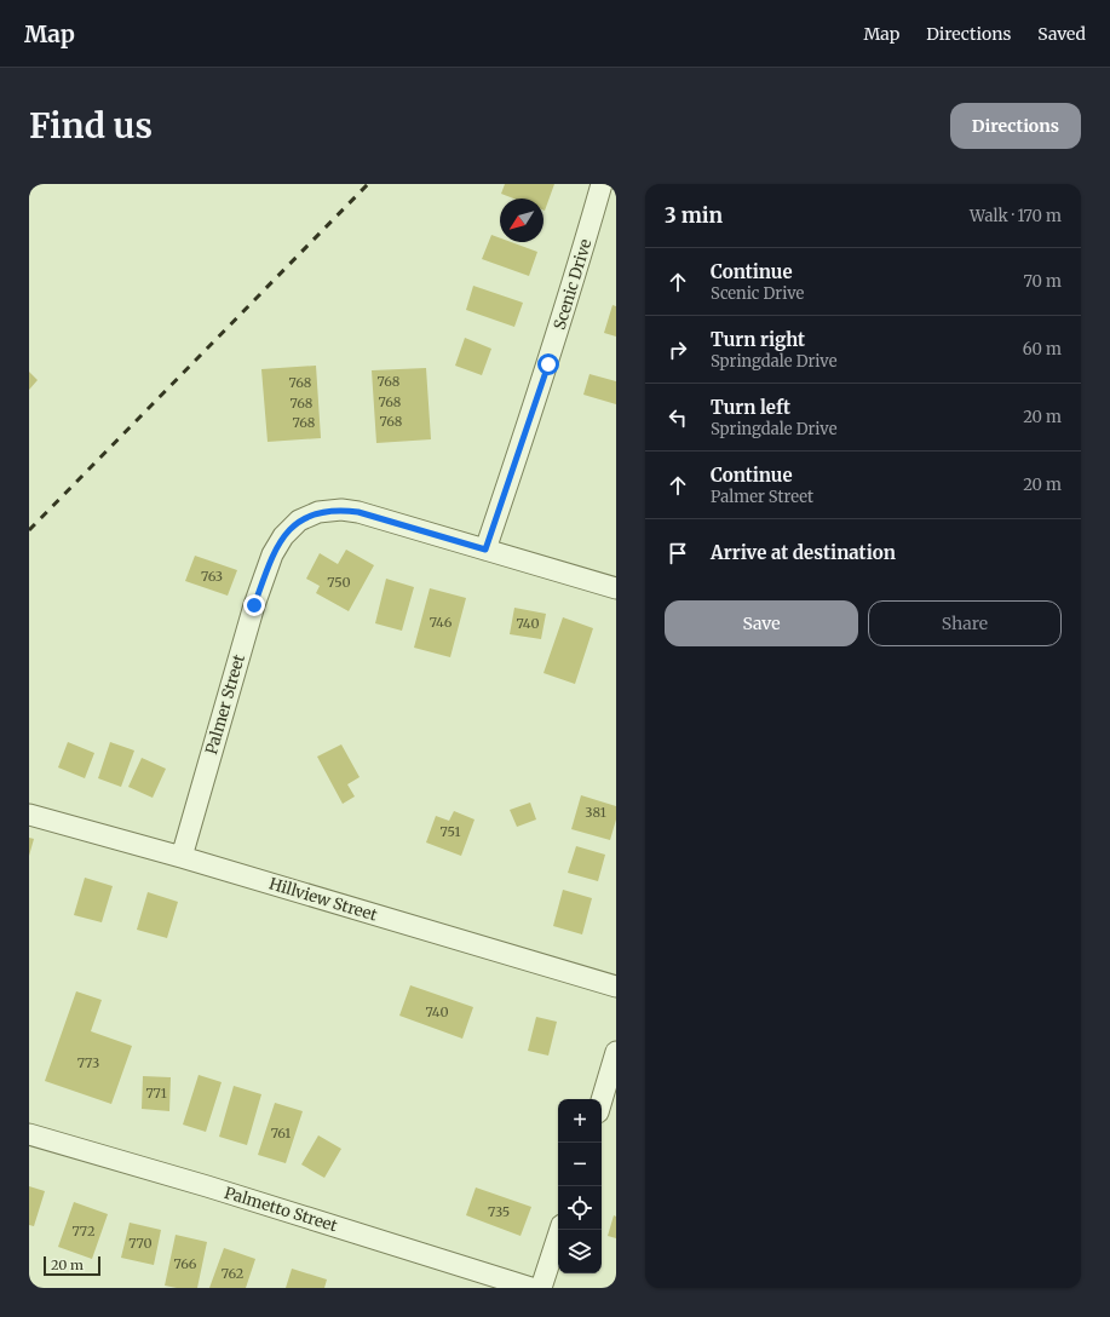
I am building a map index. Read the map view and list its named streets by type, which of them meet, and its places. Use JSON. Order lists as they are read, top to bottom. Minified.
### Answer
{"streets":{"street":["Scenic Drive","Palmer Street","Hillview Street","Palmetto Street"]},"crossings":[["Scenic Drive","Palmer Street"],["Palmer Street","Hillview Street"]],"house_numbers":["768","768","768","768","768","768","763","750","746","740","381","751","740","773","771","761","735","772","770","766","762"],"scale_bar":"20 m","north":"bottom left","page":{"header":"Map","nav":["Map","Directions","Saved"],"buttons":["Directions",["Save","Share"]],"title":"Find us","heading":["3 min","Walk · 170 m"],"list":[["Continue","Scenic Drive","70 m"],["Turn right","Springdale Drive","60 m"],["Turn left","Springdale Drive","20 m"],["Continue","Palmer Street","20 m"],"Arrive at destination"],"map_buttons":["+","−"],"scale":"20 m"}}
